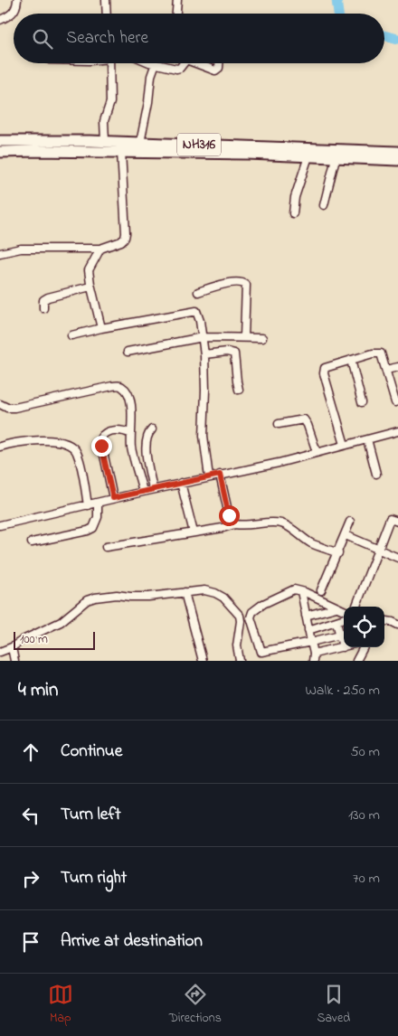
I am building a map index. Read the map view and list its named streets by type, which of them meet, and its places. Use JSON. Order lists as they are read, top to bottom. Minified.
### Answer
{"streets":{"highway":["NH316"]},"scale_bar":"100 m","page":{"search":"Search here","scale":"100 m","heading":["4 min","Walk · 250 m"],"list":[["Continue","50 m"],["Turn left","130 m"],["Turn right","70 m"],"Arrive at destination"],"nav":["Map","Directions","Saved"]}}
